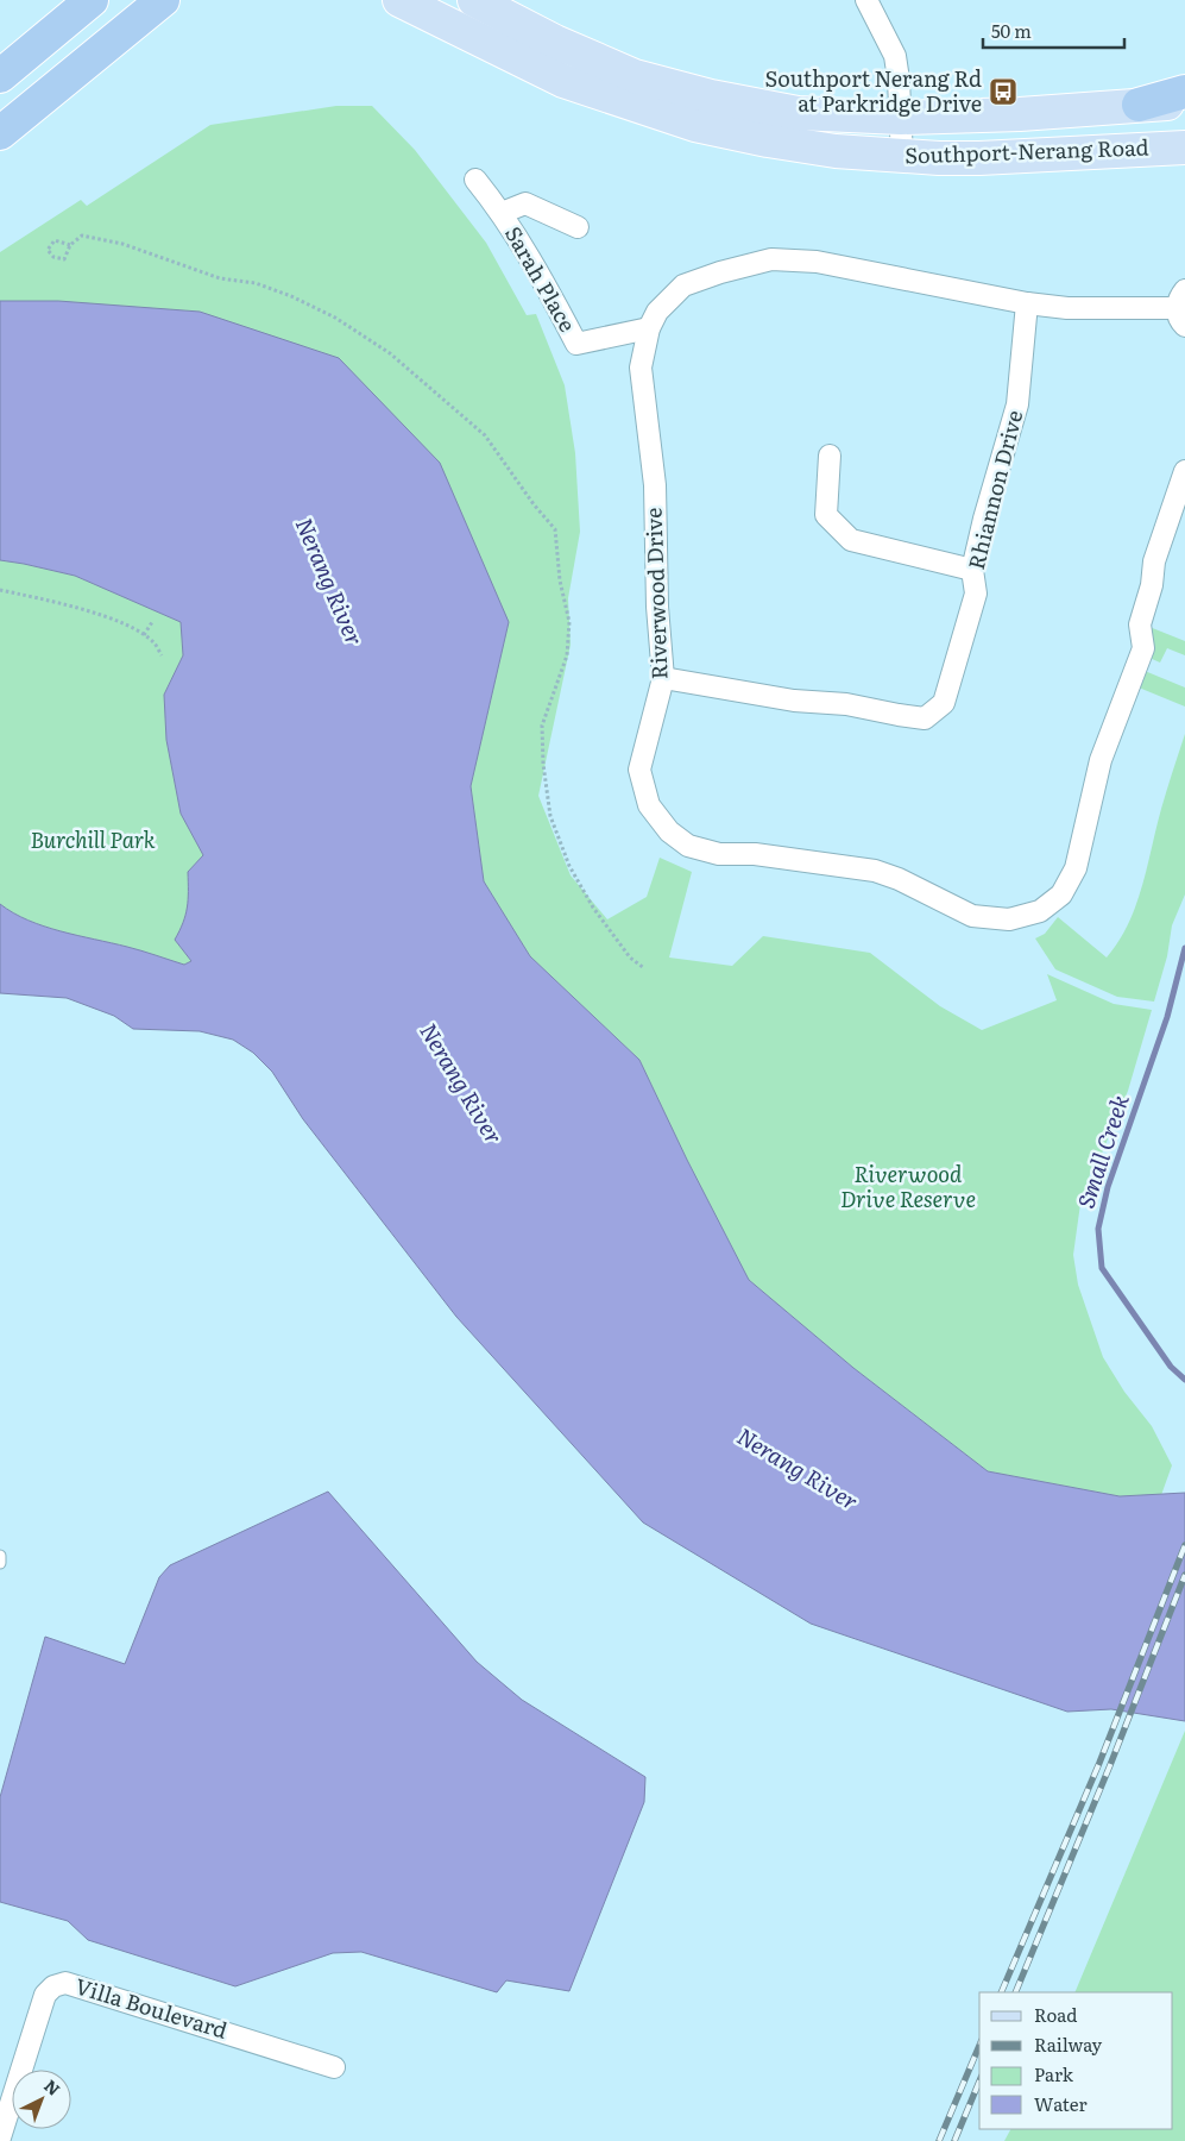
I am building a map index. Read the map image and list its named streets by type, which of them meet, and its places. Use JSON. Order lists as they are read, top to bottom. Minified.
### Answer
{"streets":{"main road":["Southport-Nerang Road"],"street":["Sarah Place","Rhiannon Drive","Riverwood Drive","Villa Boulevard"]},"crossings":[["Sarah Place","Riverwood Drive"],["Rhiannon Drive","Riverwood Drive"]],"water":["Nerang River","Small Creek"],"parks":["Burchill Park","Riverwood Drive Reserve"],"places":{"bus stop":["Southport Nerang Rd at Parkridge Drive"]},"legend":["Road","Railway","Park","Water"],"scale_bar":"50 m","north":"top right"}
